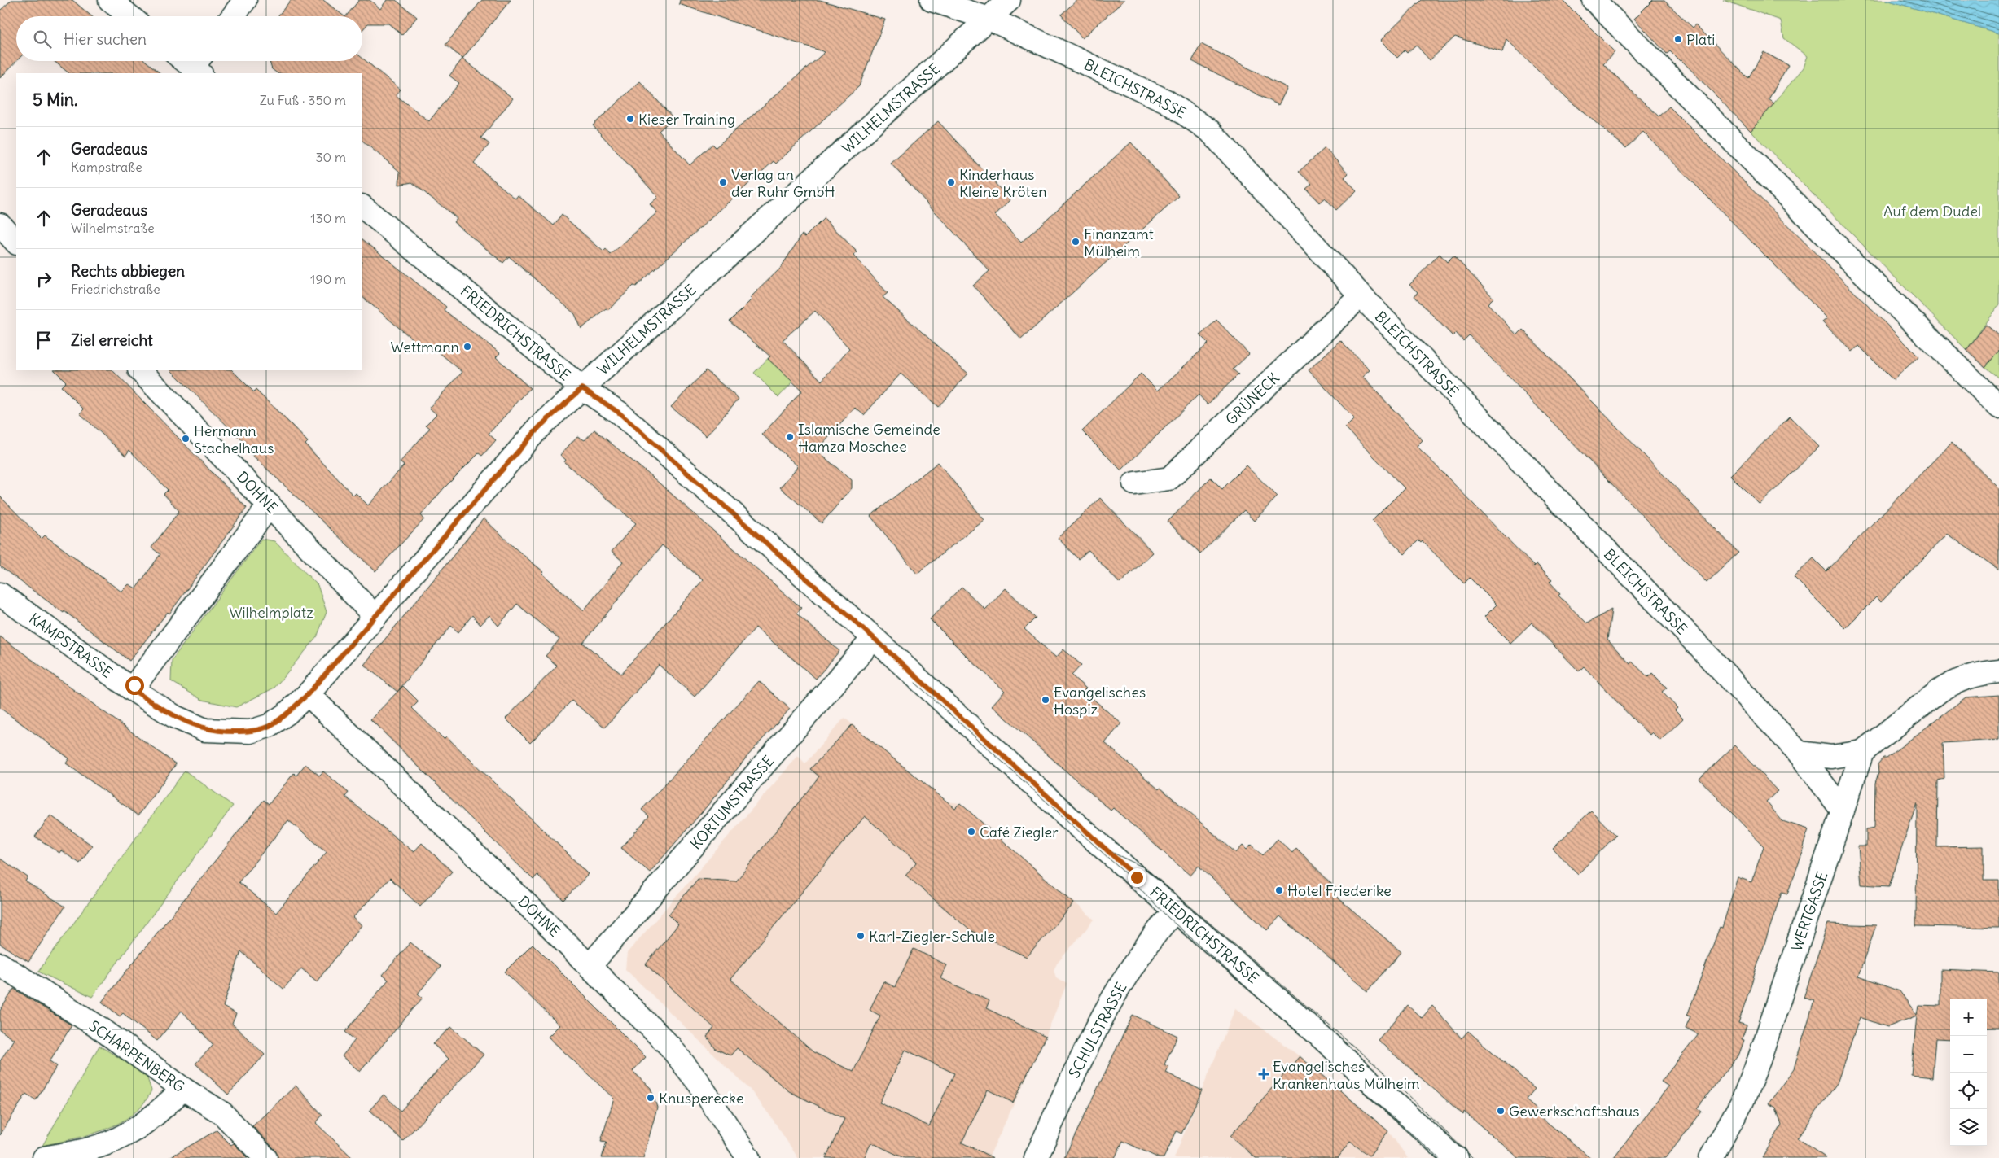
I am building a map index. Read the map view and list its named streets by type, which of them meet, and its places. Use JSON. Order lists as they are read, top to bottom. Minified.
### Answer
{"streets":{"street":["BLEICHSTRASSE","WILHELMSTRASSE","FRIEDRICHSTRASSE","GRÜNECK","DOHNE","KAMPSTRASSE","KORTUMSTRASSE","WERTGASSE","SCHULSTRASSE","SCHARPENBERG"]},"crossings":[["BLEICHSTRASSE","WILHELMSTRASSE"],["BLEICHSTRASSE","GRÜNECK"],["BLEICHSTRASSE","WERTGASSE"],["WILHELMSTRASSE","FRIEDRICHSTRASSE"],["WILHELMSTRASSE","DOHNE"],["WILHELMSTRASSE","KAMPSTRASSE"],["FRIEDRICHSTRASSE","KORTUMSTRASSE"],["FRIEDRICHSTRASSE","SCHULSTRASSE"],["DOHNE","KORTUMSTRASSE"]],"parks":["Auf dem Dudel","Wilhelmplatz"],"places":{"other":["Plati","Kieser Training","Verlag an der Ruhr GmbH","Kinderhaus Kleine Kröten","Finanzamt Mülheim","Wettmann","Islamische Gemeinde Hamza Moschee","Hermann Stachelhaus","Evangelisches Hospiz","Café Ziegler","Hotel Friederike","Karl-Ziegler-Schule","Knusperecke","Gewerkschaftshaus"],"health":["Evangelisches Krankenhaus Mülheim"]},"page":{"search":"Hier suchen","heading":["5 Min.","Zu Fuß · 350 m"],"list":[["Geradeaus","Kampstraße","30 m"],["Geradeaus","Wilhelmstraße","130 m"],["Rechts abbiegen","Friedrichstraße","190 m"],"Ziel erreicht"],"map_buttons":["+","−"]}}
